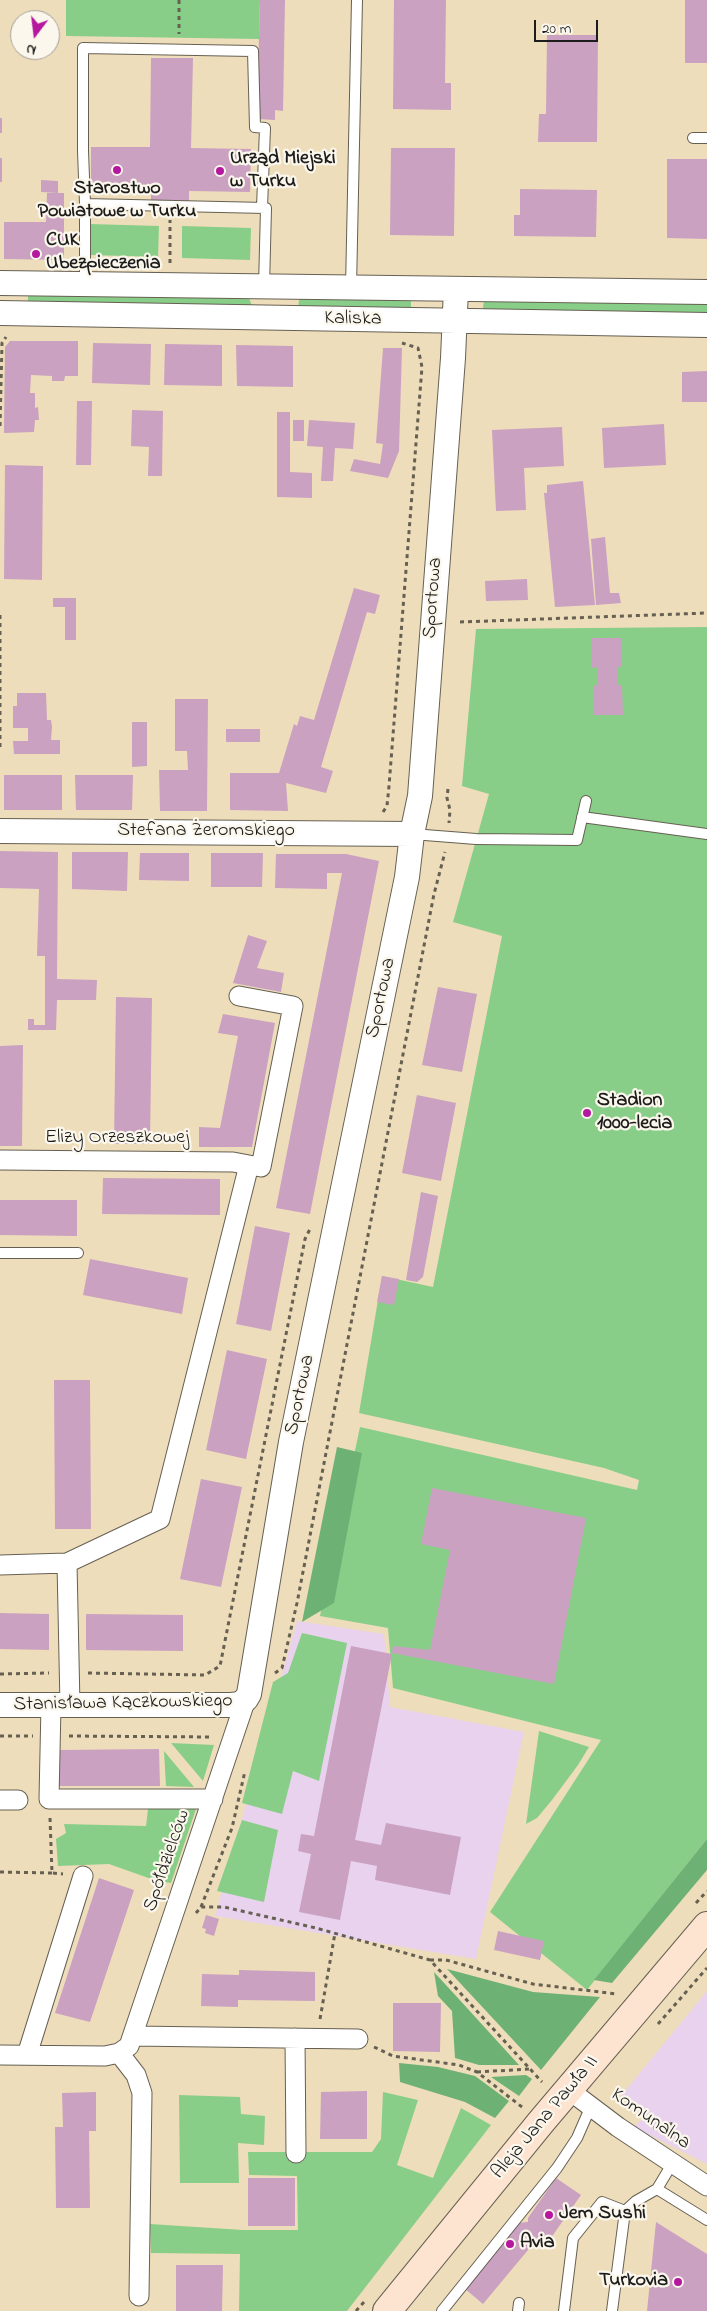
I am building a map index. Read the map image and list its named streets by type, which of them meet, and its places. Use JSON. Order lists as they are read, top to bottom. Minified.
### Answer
{"streets":{"main road":["Aleja Jana Pawła II"],"street":["Kaliska","Sportowa","Stefana Żeromskiego","Elizy Orzeszkowej","Stanisława Kączkowskiego","Spółdzielców","Komunalna"]},"crossings":[["Kaliska","Sportowa"],["Sportowa","Stefana Żeromskiego"],["Sportowa","Stanisława Kączkowskiego"],["Sportowa","Spółdzielców"],["Stanisława Kączkowskiego","Spółdzielców"],["Aleja Jana Pawła II","Komunalna"]],"places":["Starostwo Powiatowe w Turku","Urząd Miejski w Turku","CUK Ubezpieczenia","Stadion 1000-lecia","Jem Sushi","Avia","Turkovia"],"scale_bar":"20 m","north":"bottom"}
